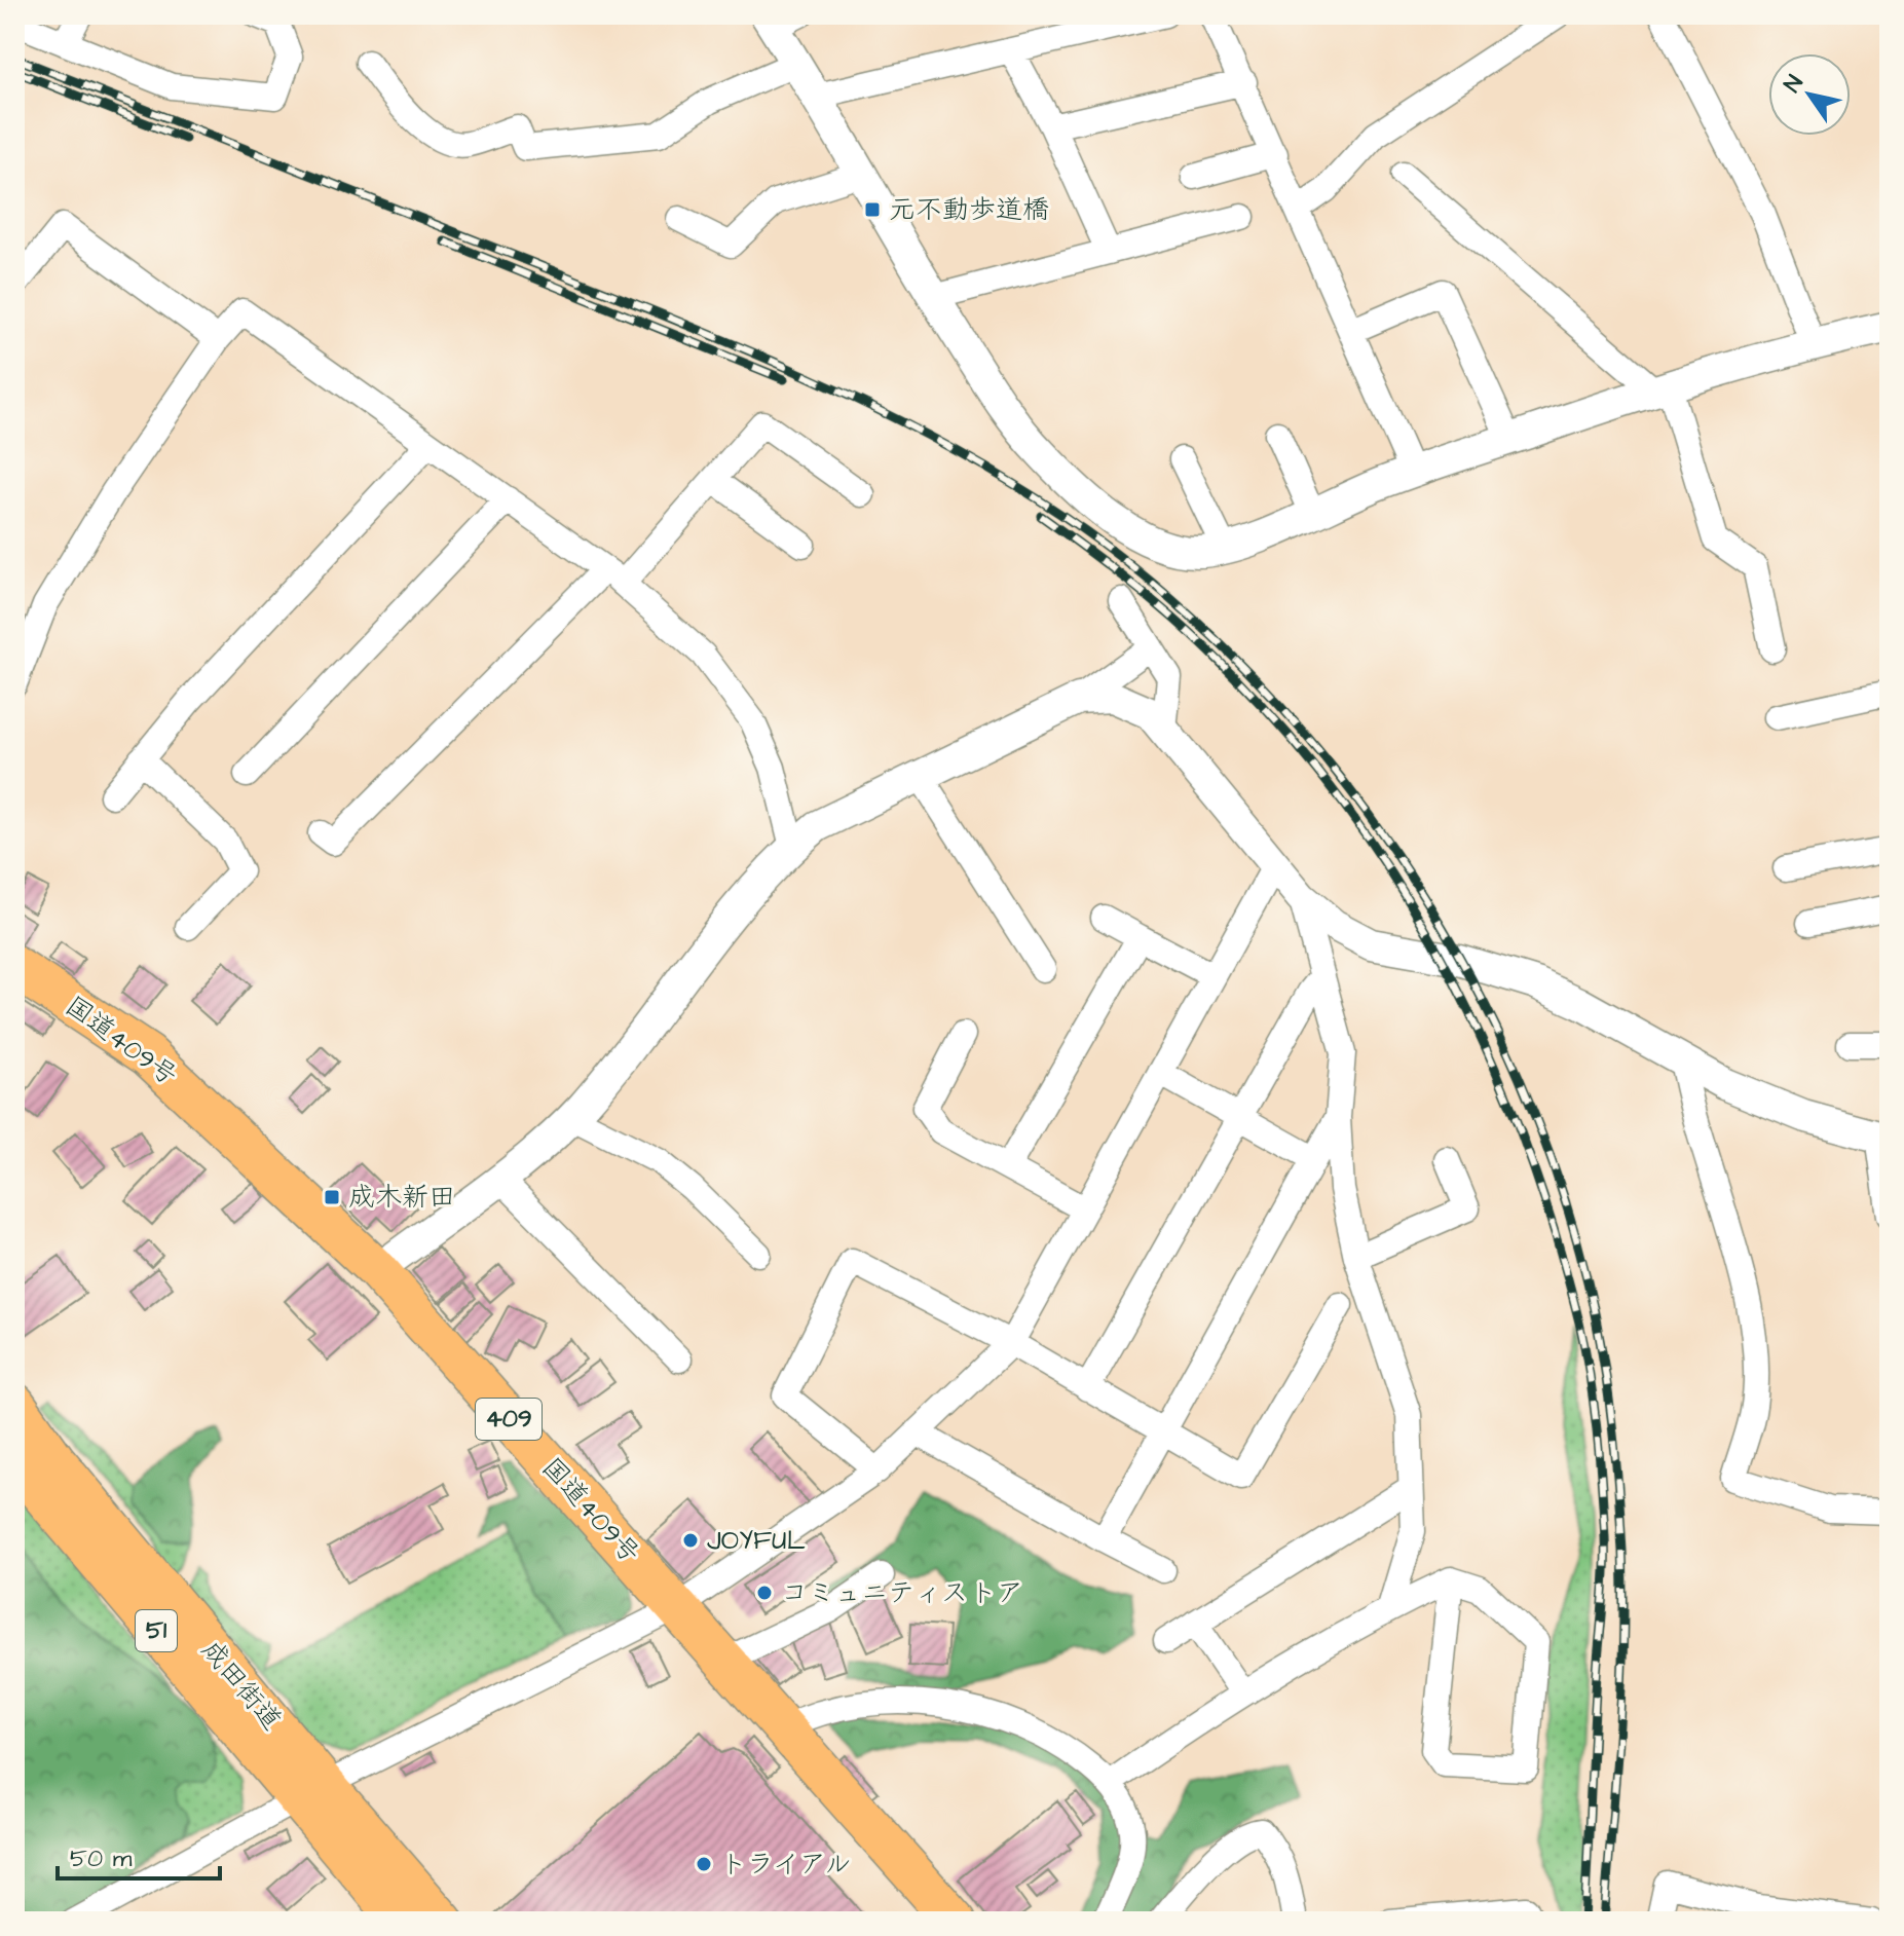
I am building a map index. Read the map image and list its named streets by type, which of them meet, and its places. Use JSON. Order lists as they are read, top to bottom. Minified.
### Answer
{"streets":{"highway":["国道409号","409","51","成田街道"]},"places":{"transit":["元不動歩道橋","成木新田"],"other":["JOYFUL","コミュニティストア","トライアル"]},"scale_bar":"50 m","north":"top left"}
